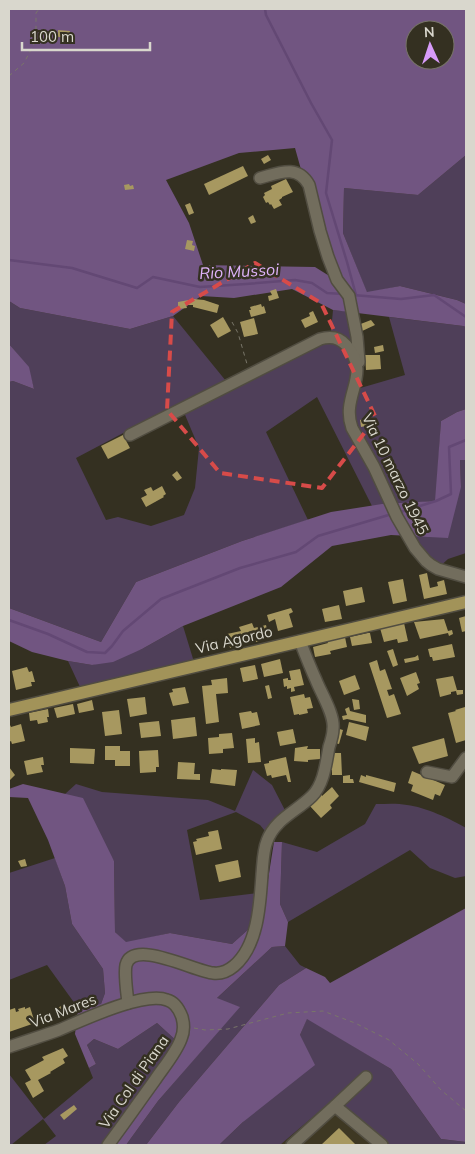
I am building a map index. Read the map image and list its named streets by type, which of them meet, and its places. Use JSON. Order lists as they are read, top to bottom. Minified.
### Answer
{"streets":{"main road":["Via Agordo"],"street":["Via 10 marzo 1945","Via Mares","Via Col di Piana"]},"water":["Rio Mussoi"],"scale_bar":"100 m","north":"top"}
